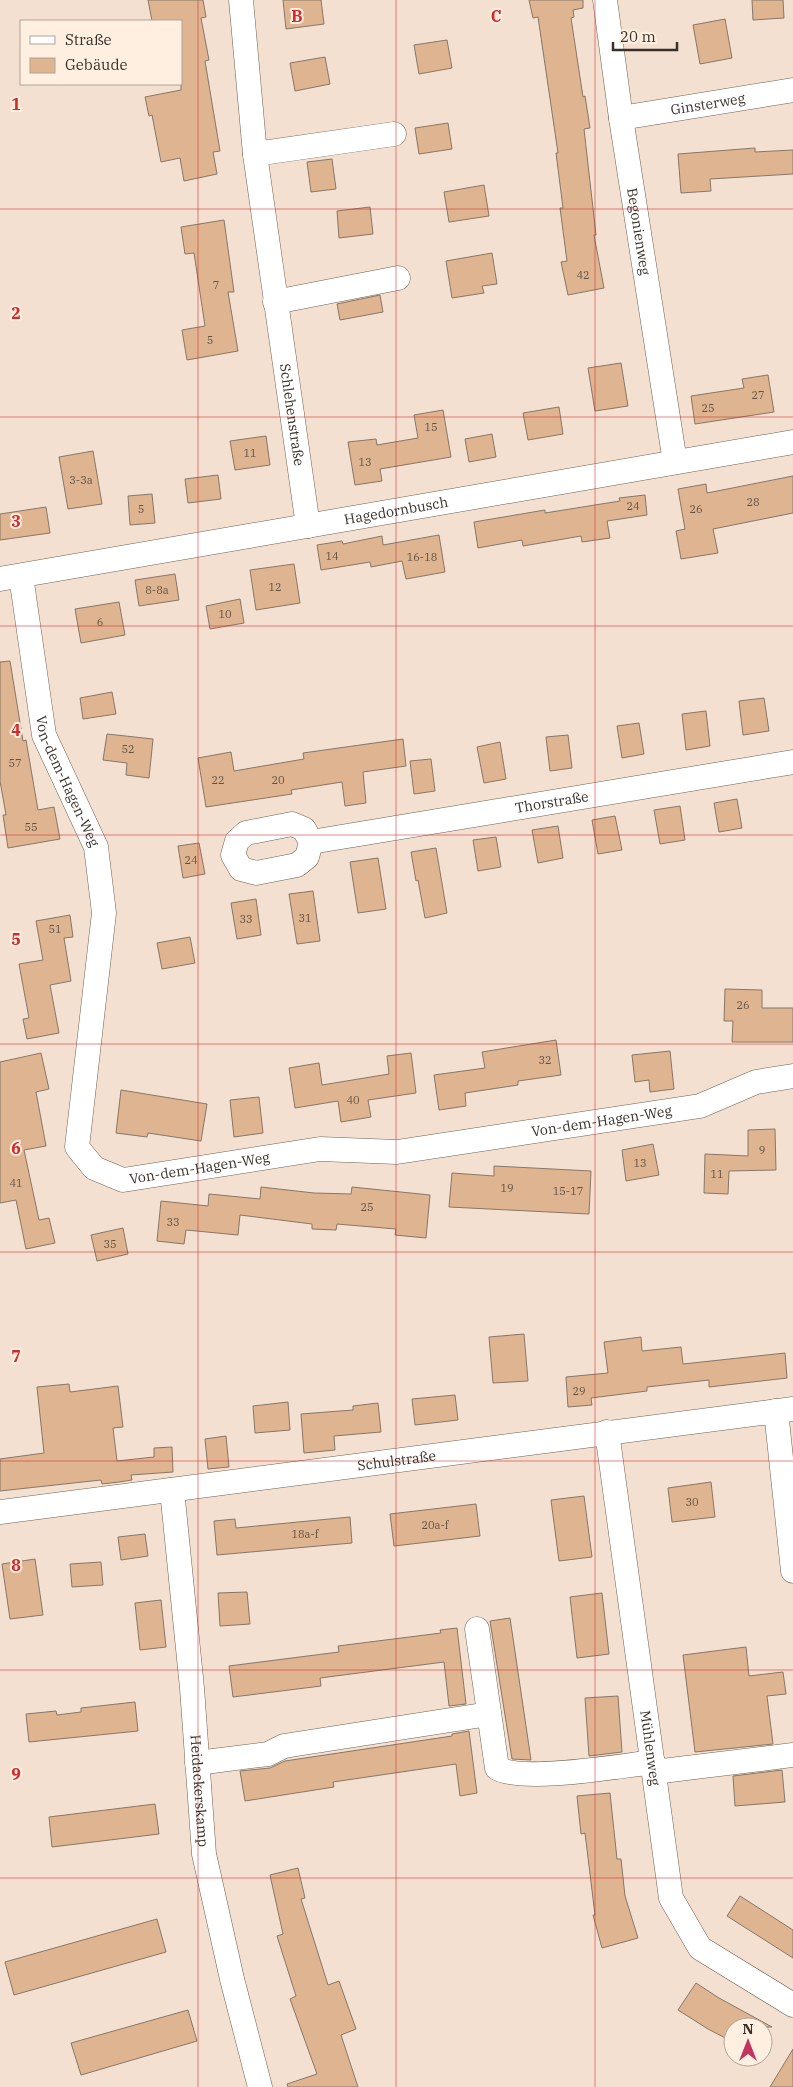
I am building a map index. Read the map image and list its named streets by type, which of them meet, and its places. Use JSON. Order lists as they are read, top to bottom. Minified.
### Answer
{"streets":{"street":["Ginsterweg","Begonienweg","Schlehenstraße","Hagedornbusch","Von-dem-Hagen-Weg","Thorstraße","Schulstraße","Mühlenweg","Heidackerskamp"]},"crossings":[["Ginsterweg","Begonienweg"],["Begonienweg","Hagedornbusch"],["Schlehenstraße","Hagedornbusch"],["Hagedornbusch","Von-dem-Hagen-Weg"],["Schulstraße","Mühlenweg"],["Schulstraße","Heidackerskamp"]],"house_numbers":["42","7","5","27","25","15","11","13","3-3a","28","24","5","26","14","16-18","12","8-8a","10","6","52","57","22","20","55","24","31","33","51","26","32","40","9","13","11","41","19","15-17","25","33","35","29","30","20a-f","18a-f"],"legend":["Straße","Gebäude"],"scale_bar":"20 m","north":"top","grid":{"columns":["B","C"],"rows":["1","2","3","4","5","6","7","8","9"]}}
